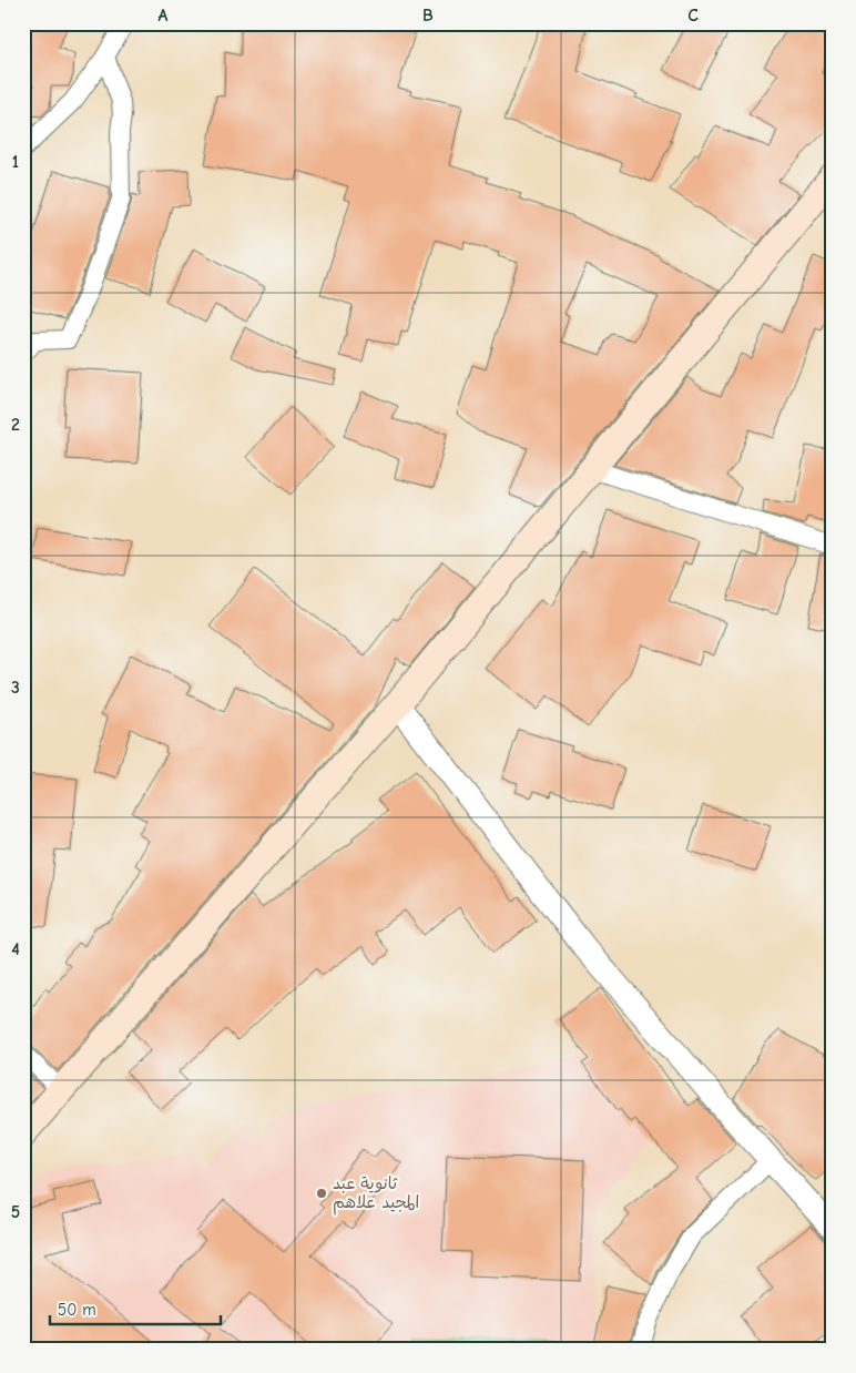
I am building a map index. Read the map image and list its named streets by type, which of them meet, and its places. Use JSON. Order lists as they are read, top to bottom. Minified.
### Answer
{"places":["ثانوية عبد المجيد علاهم"],"scale_bar":"50 m","grid":{"columns":["A","B","C"],"rows":["1","2","3","4","5"]}}
